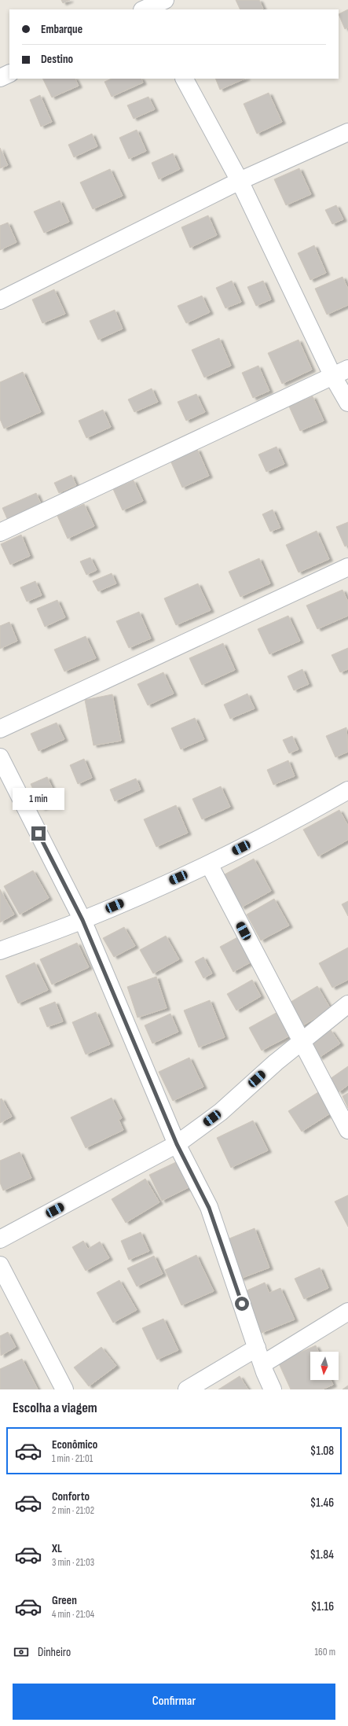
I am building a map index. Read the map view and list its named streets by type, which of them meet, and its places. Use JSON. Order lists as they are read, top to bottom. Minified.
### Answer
{"north":"bottom","page":{"banner":["Embarque","Destino"],"bubble":"1 min","heading":"Escolha a viagem","list":[{"name":"Econômico","note":"1 min · 21:01","value":"$1.08"},{"name":"Conforto","note":"2 min · 21:02","value":"$1.46"},{"name":"XL","note":"3 min · 21:03","value":"$1.84"},{"name":"Green","note":"4 min · 21:04","value":"$1.16"}],"pay":["Dinheiro","160 m"],"buttons":"Confirmar"}}
